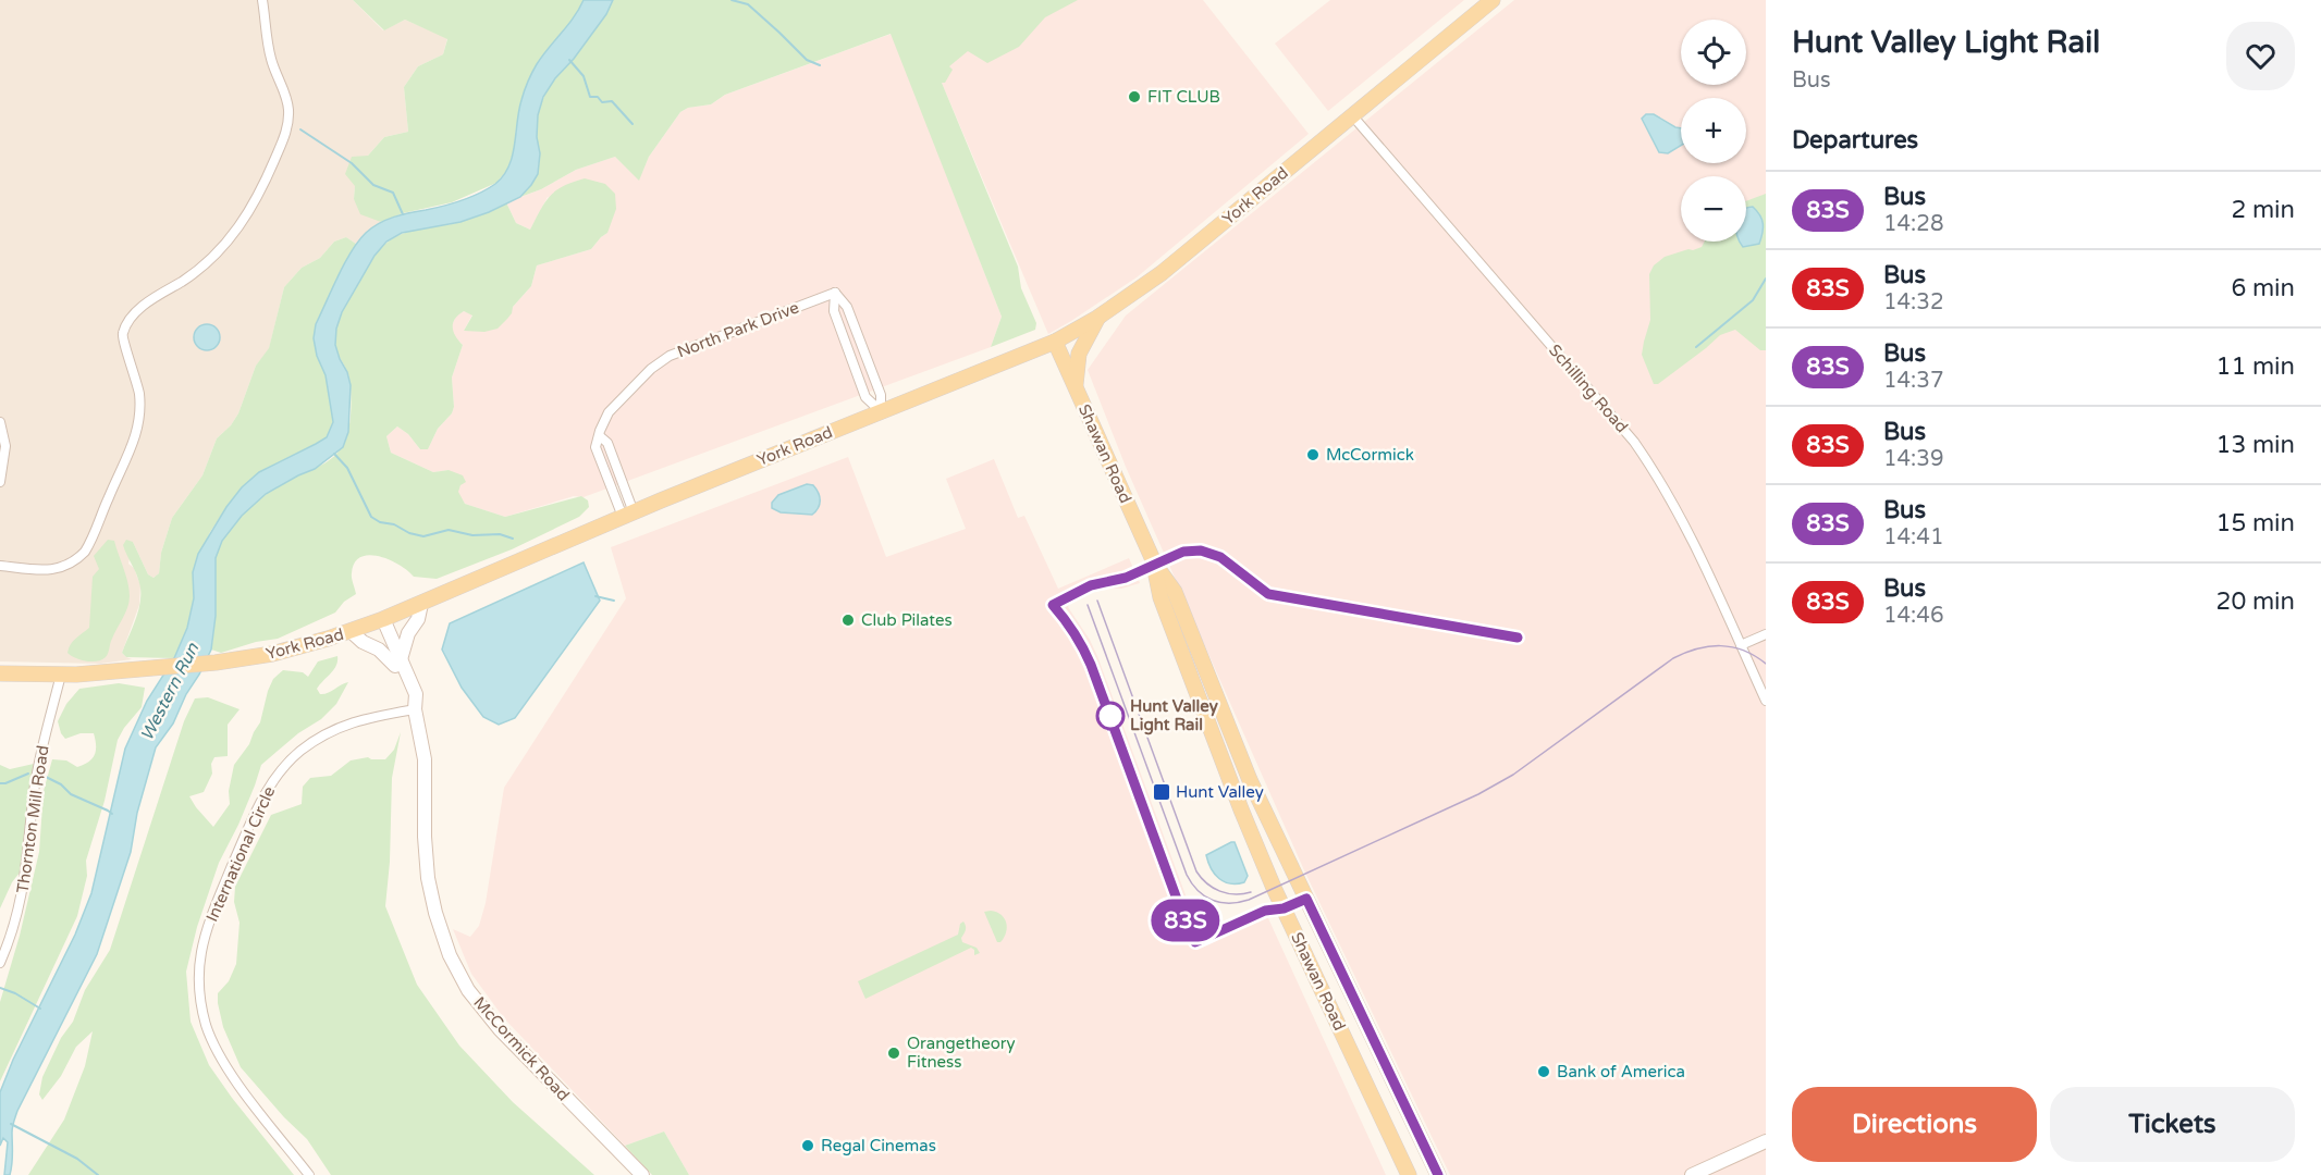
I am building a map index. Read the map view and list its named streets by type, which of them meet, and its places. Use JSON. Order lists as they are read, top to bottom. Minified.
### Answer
{"streets":{"main road":["York Road","Shawan Road","McCormick Road"],"street":["North Park Drive","Schilling Road","Thornton Mill Road","International Circle"]},"crossings":[["York Road","North Park Drive"],["York Road","Schilling Road"],["York Road","Shawan Road"],["York Road","Thornton Mill Road"],["York Road","McCormick Road"],["International Circle","McCormick Road"]],"water":["Western Run"],"places":{"other":["FIT CLUB","McCormick","Club Pilates","Hunt Valley Light Rail","Orangetheory Fitness","Bank of America","Regal Cinemas"],"transit":["Hunt Valley"]},"lines":["bus line 83S"],"page":{"on_map":"83S","heading":[["Hunt Valley Light Rail","Bus"],"Departures"],"map_buttons":["+","−"],"list":[{"mark":"83S","name":"Bus","note":"14:28","value":"2 min"},{"mark":"83S","name":"Bus","note":"14:32","value":"6 min"},{"mark":"83S","name":"Bus","note":"14:37","value":"11 min"},{"mark":"83S","name":"Bus","note":"14:39","value":"13 min"},{"mark":"83S","name":"Bus","note":"14:41","value":"15 min"},{"mark":"83S","name":"Bus","note":"14:46","value":"20 min"}],"buttons":["Directions","Tickets"]}}
